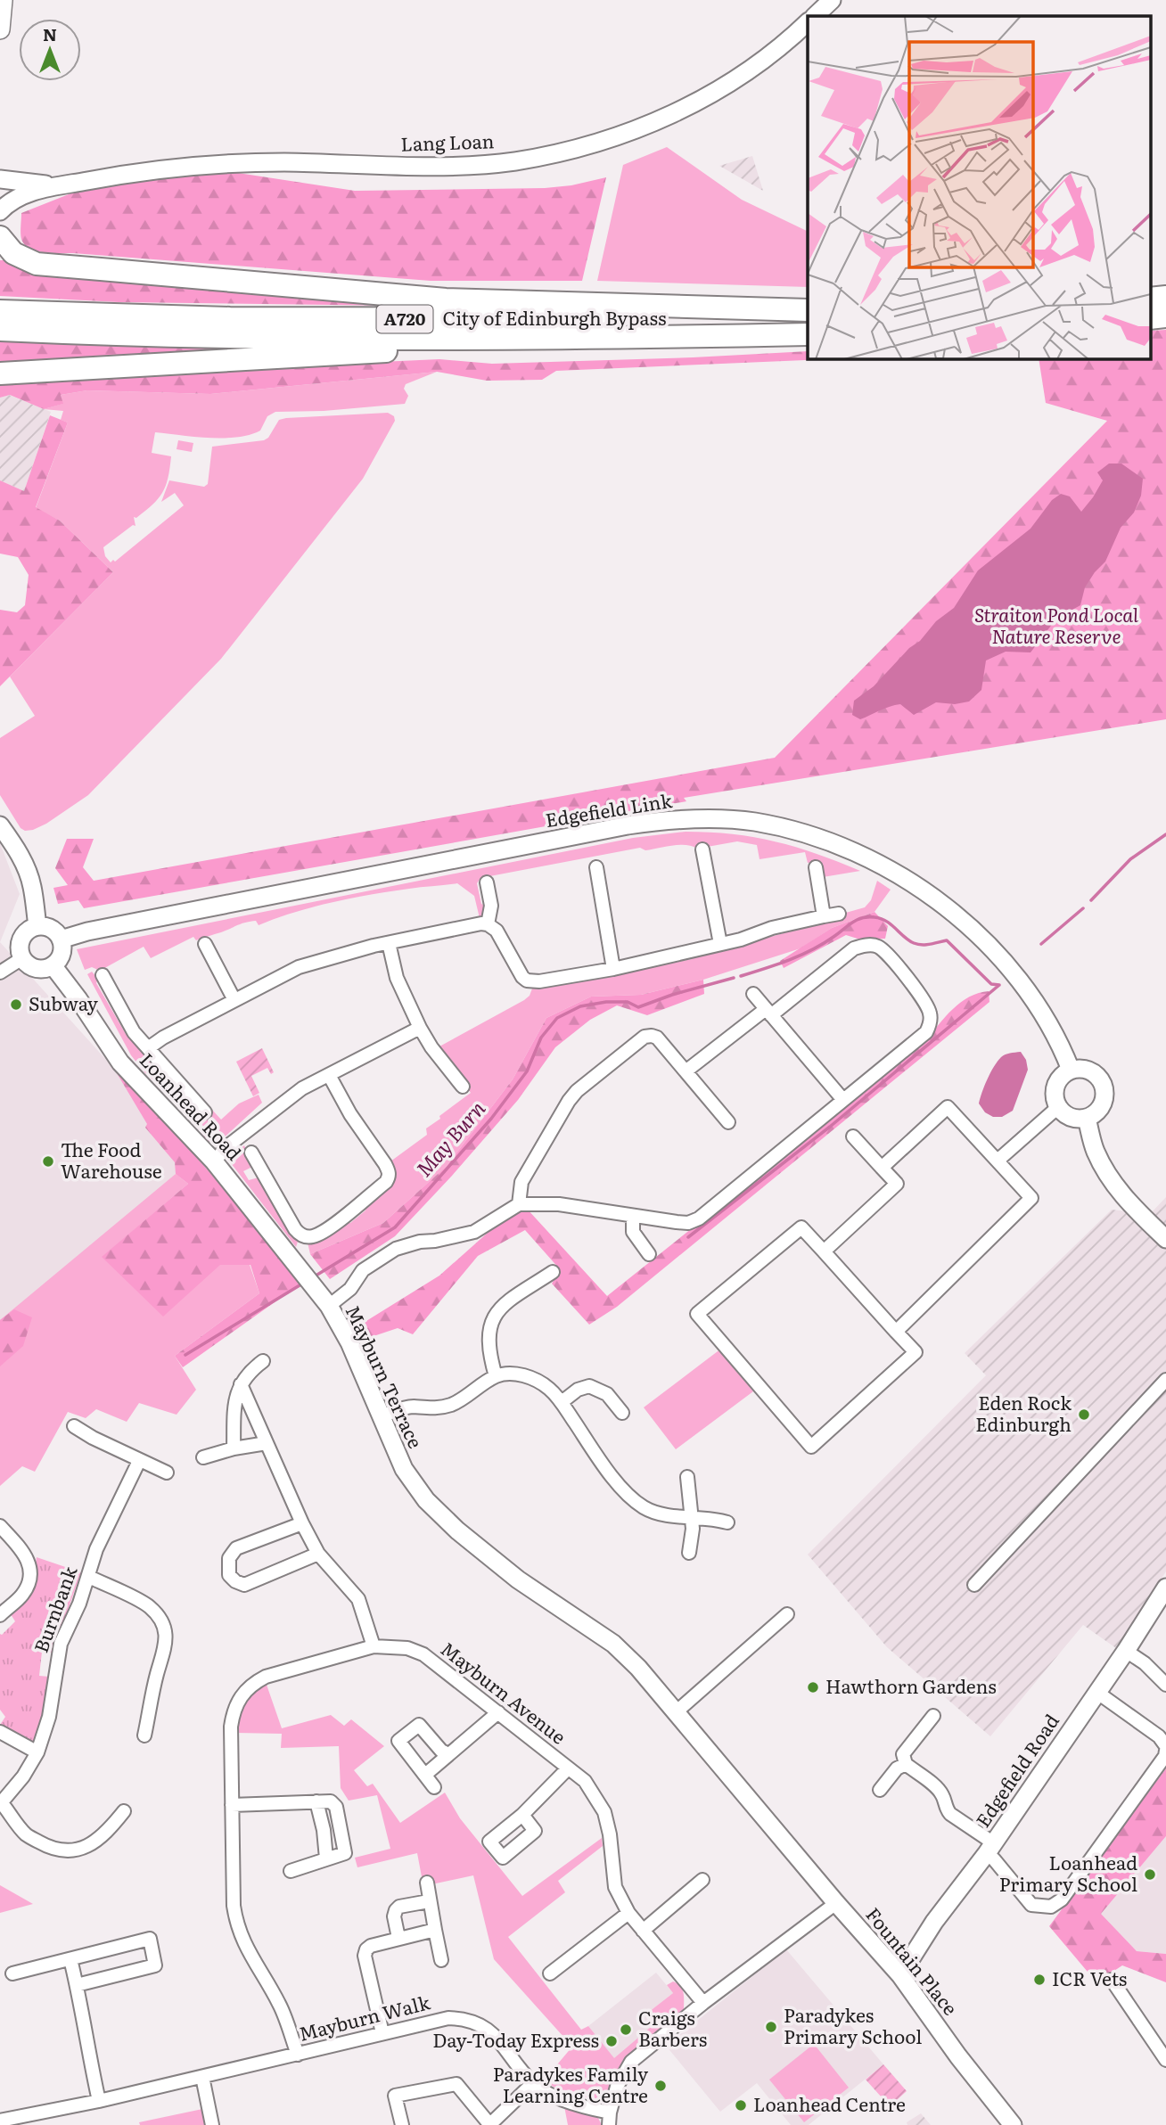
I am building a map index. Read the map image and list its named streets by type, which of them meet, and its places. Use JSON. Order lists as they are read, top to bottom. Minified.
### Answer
{"streets":{"highway":["A720","City of Edinburgh Bypass"],"street":["Lang Loan","Edgefield Link","Loanhead Road","Mayburn Terrace","Burnbank","Mayburn Avenue","Edgefield Road","Fountain Place","Mayburn Walk"]},"crossings":[["Edgefield Link","Loanhead Road"],["Loanhead Road","Mayburn Terrace"],["Mayburn Terrace","Fountain Place"],["Mayburn Avenue","Mayburn Walk"],["Edgefield Road","Fountain Place"]],"water":["May Burn"],"parks":["Straiton Pond Local Nature Reserve"],"places":["Subway","The Food Warehouse","Eden Rock Edinburgh","Hawthorn Gardens","Loanhead Primary School","ICR Vets","Paradykes Primary School","Craigs Barbers","Day-Today Express","Paradykes Family Learning Centre","Loanhead Centre"],"north":"top"}
